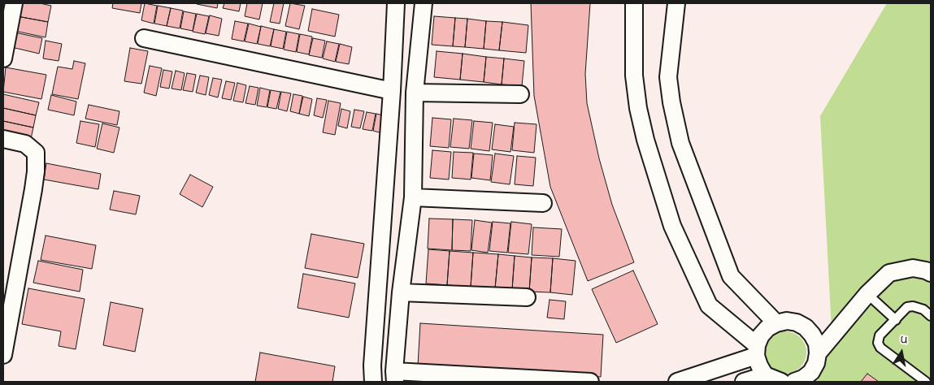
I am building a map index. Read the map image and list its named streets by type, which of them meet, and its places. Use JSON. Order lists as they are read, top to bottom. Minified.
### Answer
{"north":"top"}
